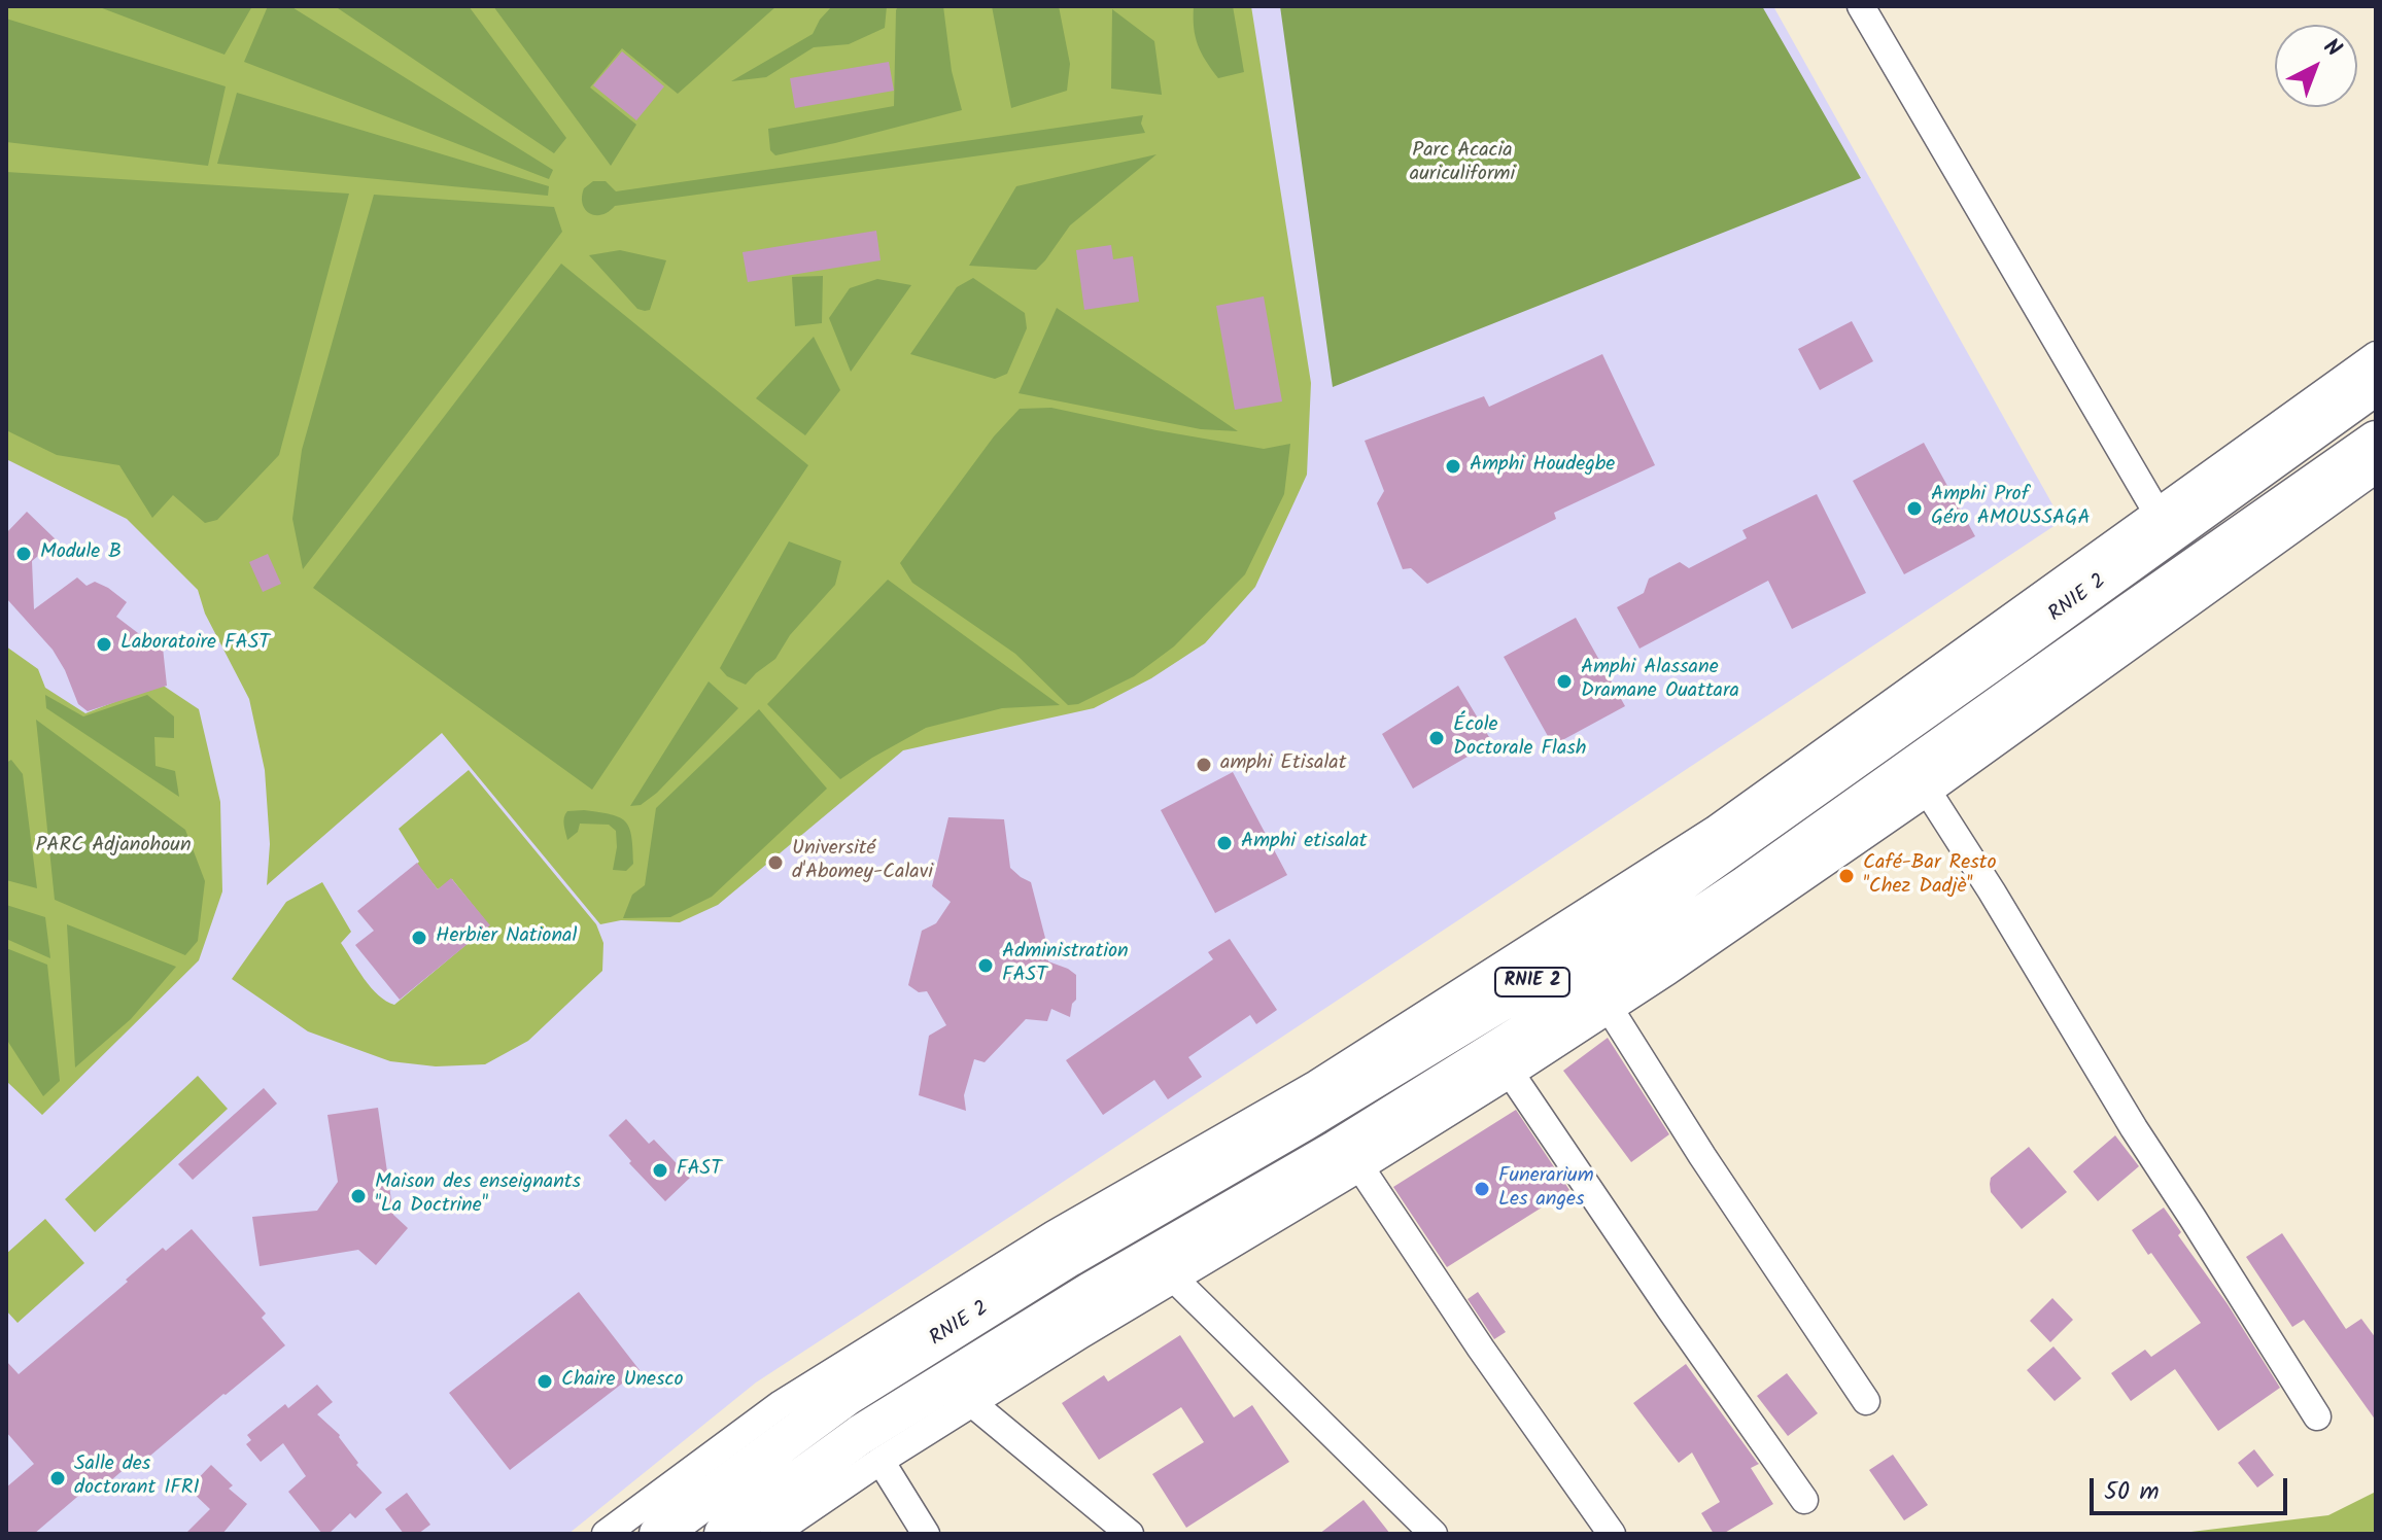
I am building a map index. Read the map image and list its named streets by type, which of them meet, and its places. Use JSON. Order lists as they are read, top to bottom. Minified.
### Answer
{"streets":{"highway":["RNIE 2"]},"parks":["Parc Acacia auriculiformi","PARC Adjanohoun"],"places":["Amphi Houdegbe","Amphi Prof Géro AMOUSSAGA","Module B","Laboratoire FAST","Amphi Alassane Dramane Ouattara","École Doctorale Flash","amphi Etisalat","Amphi etisalat","Université d'Abomey-Calavi","Café-Bar Resto ''Chez Dadjè''","Herbier National","Administration FAST","FAST","Funerarium Les anges","Maison des enseignants ''La Doctrine''","Chaire Unesco","Salle des doctorant IFRI"],"scale_bar":"50 m","north":"top right"}
